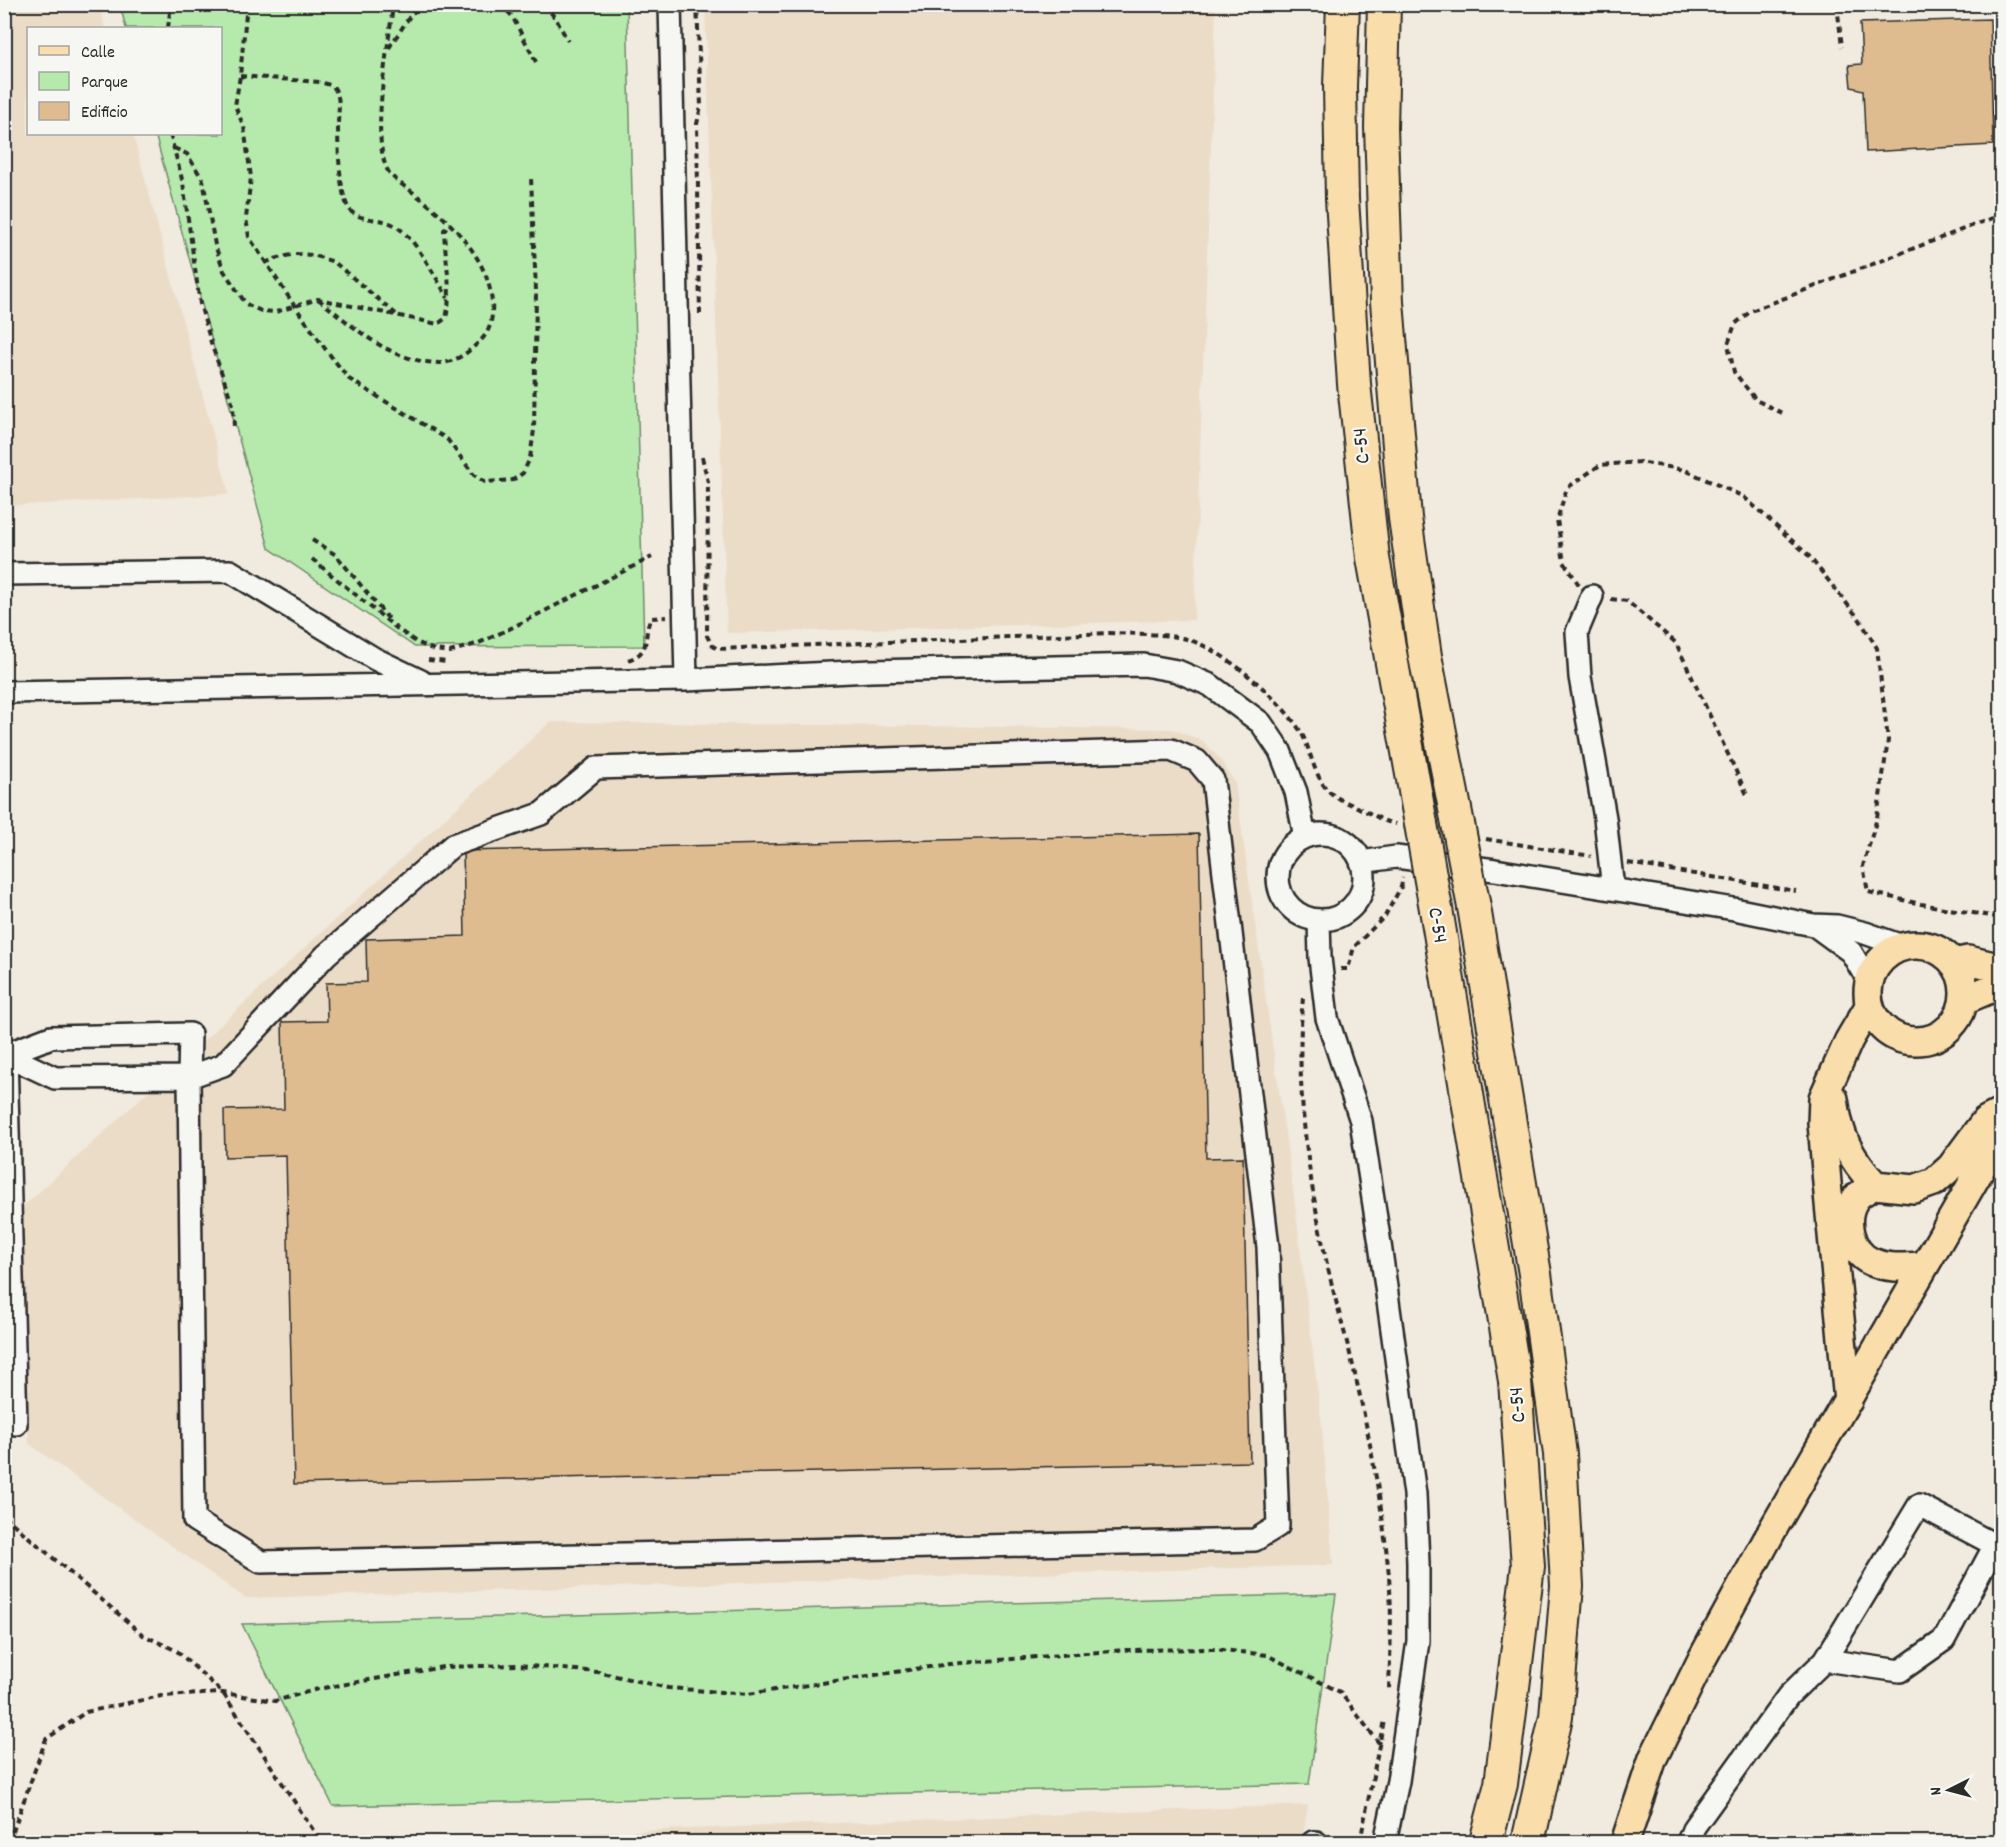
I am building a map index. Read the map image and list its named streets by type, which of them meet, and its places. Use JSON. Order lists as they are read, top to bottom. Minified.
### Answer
{"streets":{"highway":["C-54"]},"legend":["Calle","Parque","Edificio"],"north":"left"}
